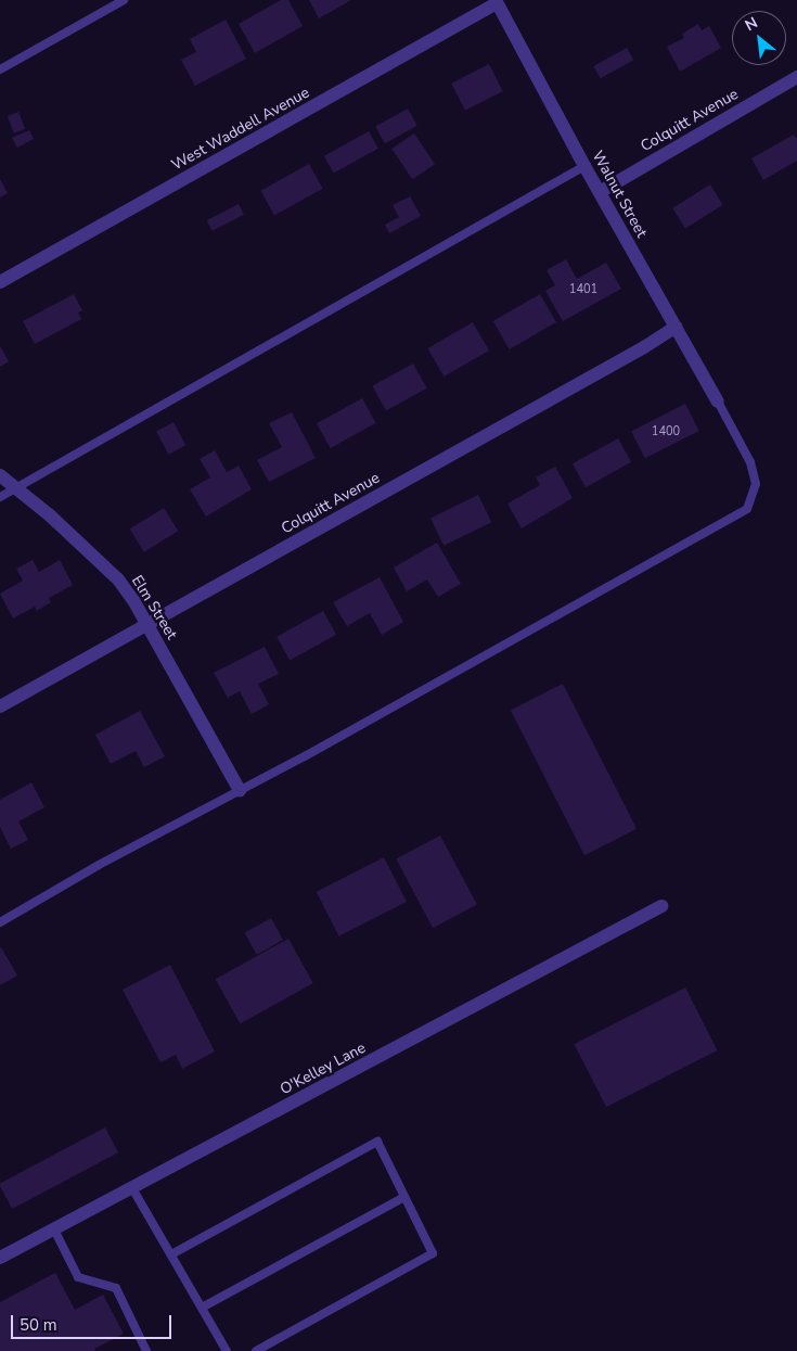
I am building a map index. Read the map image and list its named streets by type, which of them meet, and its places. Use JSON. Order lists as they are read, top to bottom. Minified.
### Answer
{"streets":{"street":["Colquitt Avenue","West Waddell Avenue","Walnut Street","Elm Street","O'Kelley Lane"]},"crossings":[["Colquitt Avenue","Walnut Street"],["Colquitt Avenue","Elm Street"],["West Waddell Avenue","Walnut Street"]],"house_numbers":["1401","1400"],"scale_bar":"50 m","north":"top left"}
